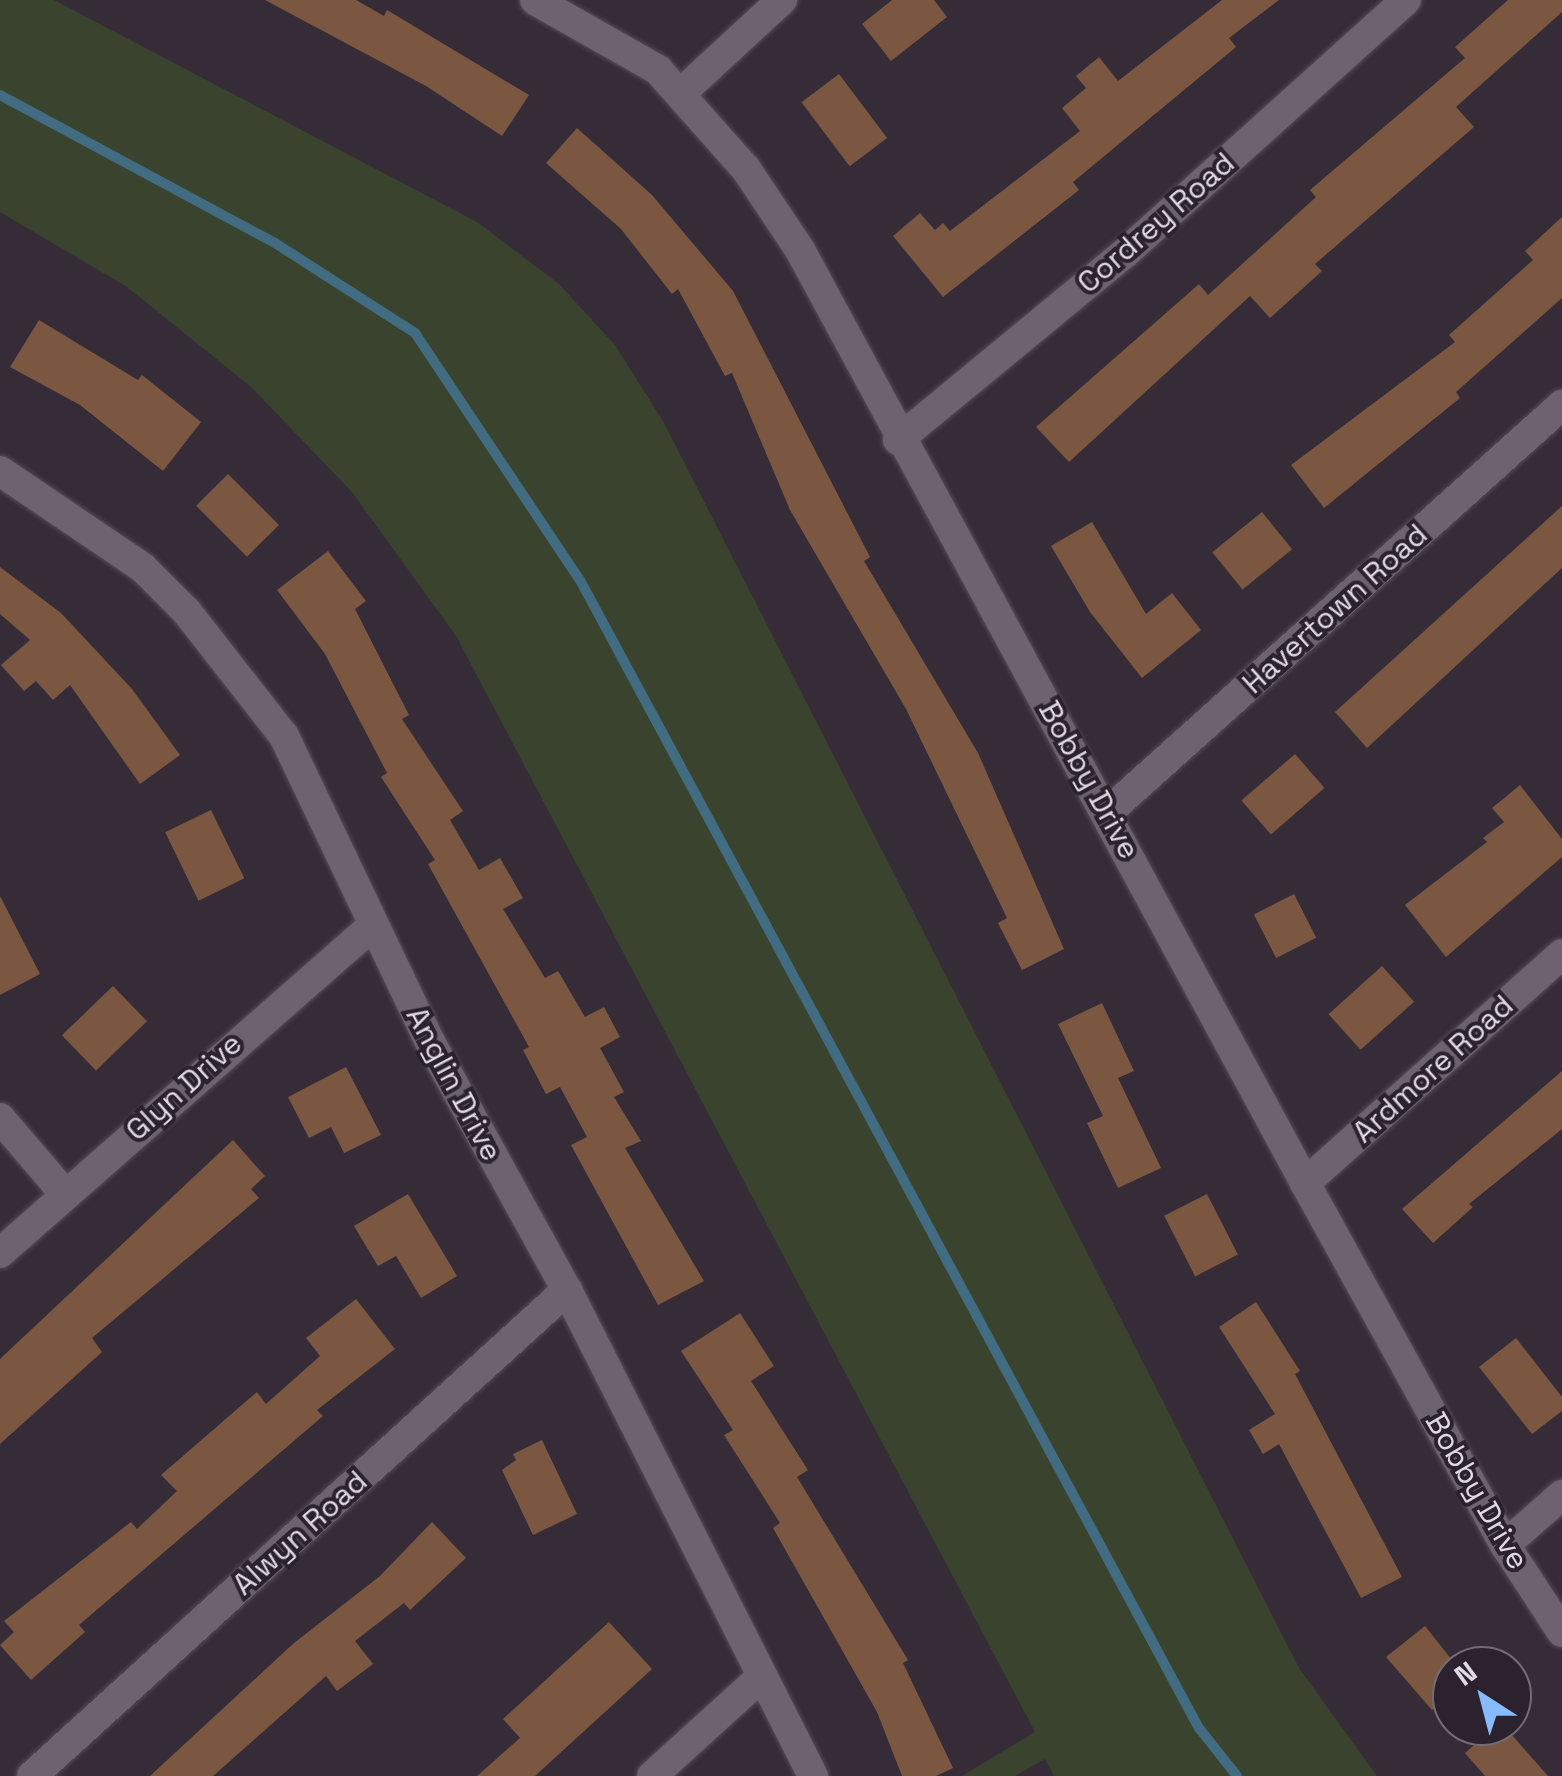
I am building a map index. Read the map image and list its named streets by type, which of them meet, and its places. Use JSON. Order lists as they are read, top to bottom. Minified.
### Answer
{"streets":{"street":["Cordrey Road","Havertown Road","Bobby Drive","Ardmore Road","Anglin Drive","Glyn Drive","Alwyn Road"]},"crossings":[["Cordrey Road","Bobby Drive"],["Havertown Road","Bobby Drive"],["Bobby Drive","Ardmore Road"],["Anglin Drive","Glyn Drive"],["Anglin Drive","Alwyn Road"]],"north":"top left"}
